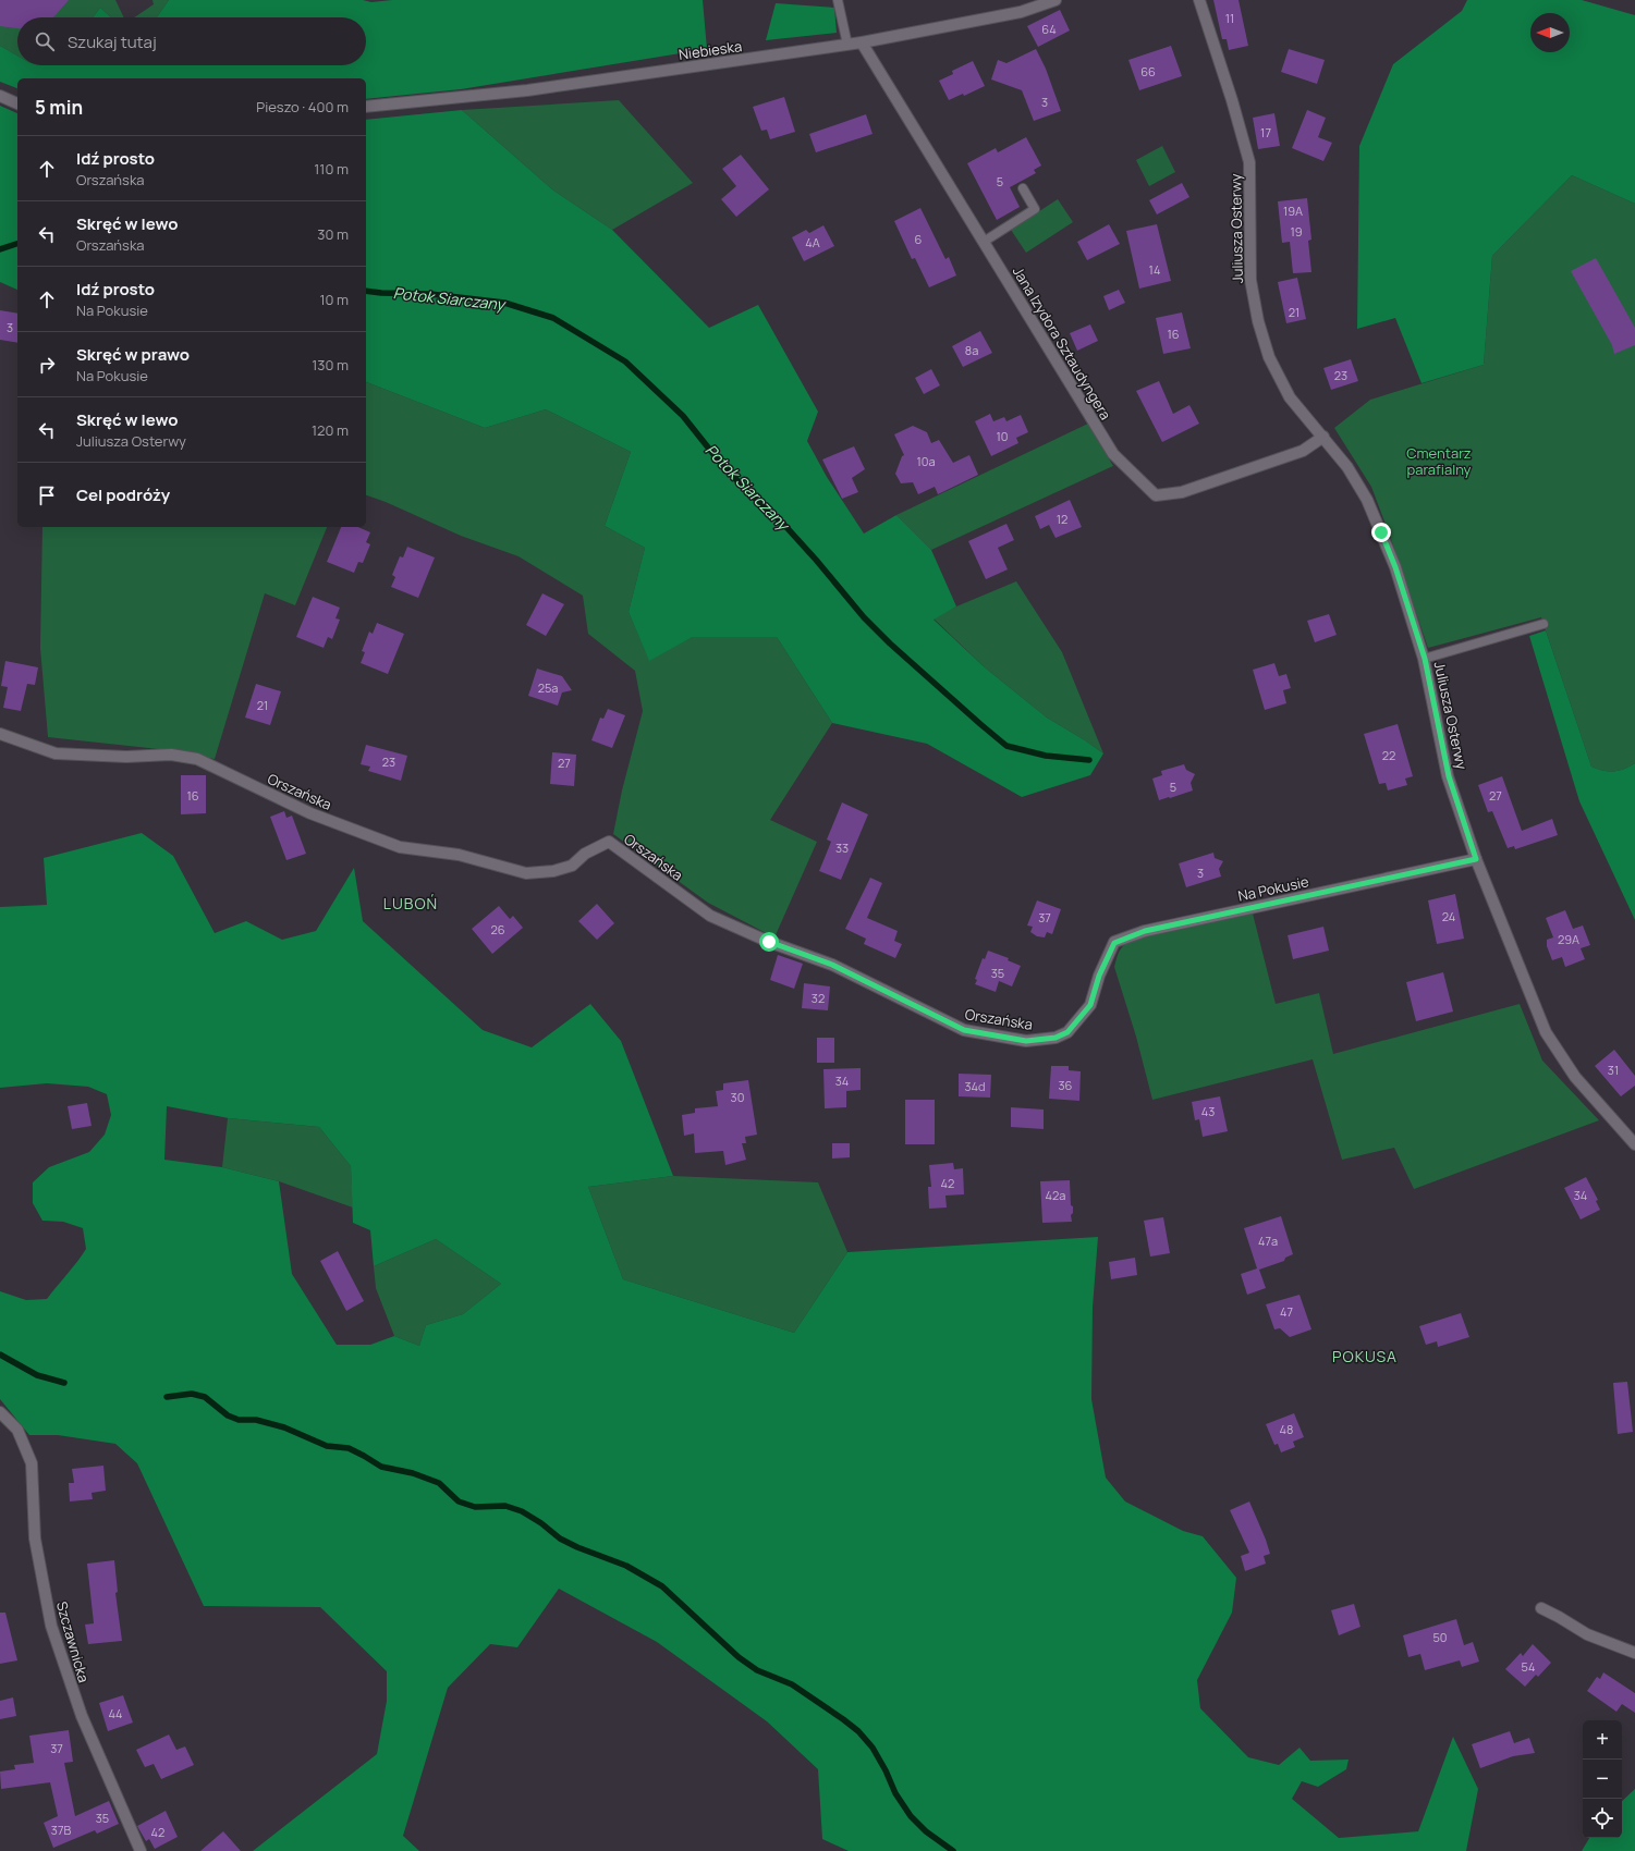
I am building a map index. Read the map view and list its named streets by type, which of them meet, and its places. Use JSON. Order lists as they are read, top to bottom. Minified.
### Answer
{"streets":{"street":["Niebieska","Juliusza Osterwy","Jana Izydora Sztaudyngera","Orszańska","Na Pokusie","Szczawnicka"]},"crossings":[["Niebieska","Jana Izydora Sztaudyngera"],["Juliusza Osterwy","Jana Izydora Sztaudyngera"],["Juliusza Osterwy","Na Pokusie"],["Orszańska","Na Pokusie"]],"districts":["LUBOŃ","POKUSA"],"water":["Potok Siarczany"],"parks":["Cmentarz parafialny"],"house_numbers":["11","64","66","3","17","5","19A","19","6","4A","14","21","3","16","8a","23","10","10a","12","25a","21","22","23","27","5","16","27","33","3","24","37","26","29A","35","32","31","34","36","34d","30","43","42","42a","34","47a","47","48","50","54","44","37","35","37B","42"],"north":"left","page":{"search":"Szukaj tutaj","heading":["5 min","Pieszo · 400 m"],"list":[["Idź prosto","Orszańska","110 m"],["Skręć w lewo","Orszańska","30 m"],["Idź prosto","Na Pokusie","10 m"],["Skręć w prawo","Na Pokusie","130 m"],["Skręć w lewo","Juliusza Osterwy","120 m"],"Cel podróży"],"map_buttons":["+","−"]}}
